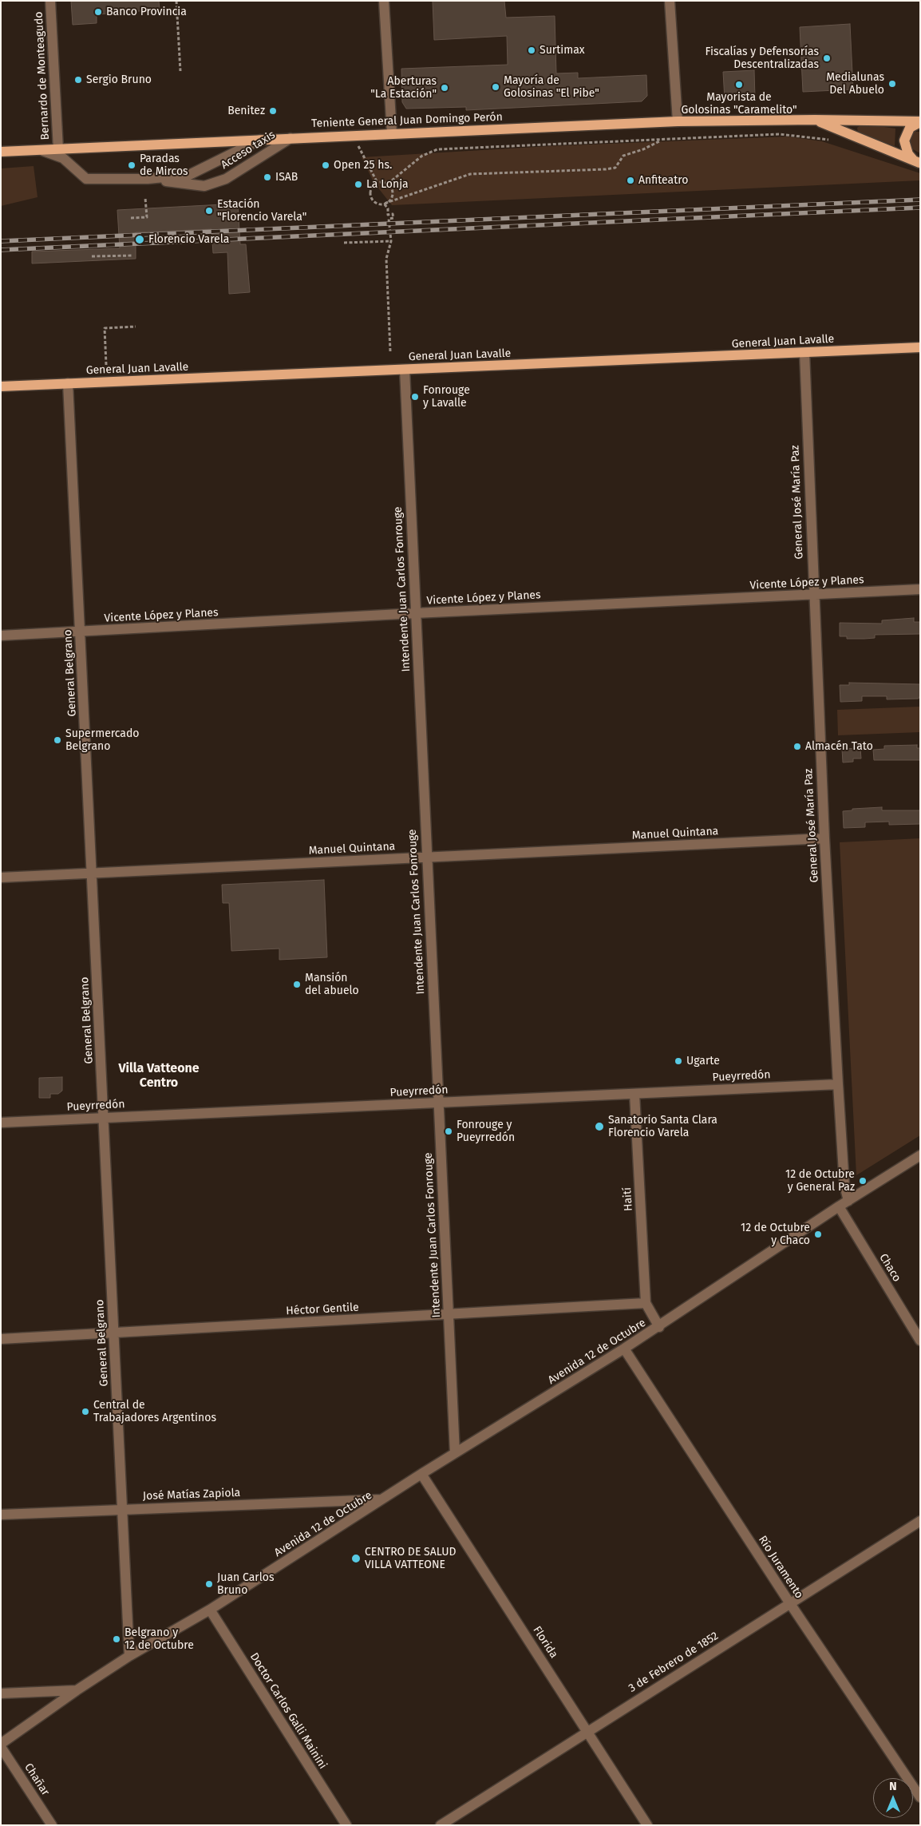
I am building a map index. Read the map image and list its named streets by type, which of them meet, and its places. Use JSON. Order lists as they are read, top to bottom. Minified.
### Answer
{"streets":{"main road":["Teniente General Juan Domingo Perón","General Juan Lavalle"],"street":["Bernardo de Monteagudo","Acceso taxis","General José María Paz","Vicente López y Planes","Intendente Juan Carlos Fonrouge","General Belgrano","Manuel Quintana","Pueyrredón","Haití","Chaco","Héctor Gentile","Avenida 12 de Octubre","José Matías Zapiola","Río Juramento","Florida","3 de Febrero de 1852","Doctor Carlos Galli Mainini","Chañar"]},"crossings":[["Bernardo de Monteagudo","Teniente General Juan Domingo Perón"],["Teniente General Juan Domingo Perón","Acceso taxis"],["General Juan Lavalle","General José María Paz"],["General Juan Lavalle","Intendente Juan Carlos Fonrouge"],["General Juan Lavalle","General Belgrano"],["General José María Paz","Vicente López y Planes"],["General José María Paz","Manuel Quintana"],["General José María Paz","Pueyrredón"],["General José María Paz","Avenida 12 de Octubre"],["Vicente López y Planes","Intendente Juan Carlos Fonrouge"],["Vicente López y Planes","General Belgrano"],["Intendente Juan Carlos Fonrouge","Manuel Quintana"],["Intendente Juan Carlos Fonrouge","Pueyrredón"],["Intendente Juan Carlos Fonrouge","Héctor Gentile"],["Intendente Juan Carlos Fonrouge","Avenida 12 de Octubre"],["General Belgrano","Manuel Quintana"],["General Belgrano","Pueyrredón"],["General Belgrano","Héctor Gentile"],["General Belgrano","Avenida 12 de Octubre"],["General Belgrano","José Matías Zapiola"],["Pueyrredón","Haití"],["Haití","Héctor Gentile"],["Haití","Avenida 12 de Octubre"],["Chaco","Avenida 12 de Octubre"],["Héctor Gentile","Avenida 12 de Octubre"],["Avenida 12 de Octubre","José Matías Zapiola"],["Avenida 12 de Octubre","Río Juramento"],["Avenida 12 de Octubre","Florida"],["Avenida 12 de Octubre","Doctor Carlos Galli Mainini"],["Río Juramento","3 de Febrero de 1852"],["Florida","3 de Febrero de 1852"]],"districts":["Villa Vatteone Centro"],"places":["Banco Provincia","Surtimax","Fiscalías y Defensorías Descentralizadas","Sergio Bruno","Medialunas Del Abuelo","Mayorista de Golosinas \"Caramelito\"","Mayoría de Golosinas \"El Pibe\"","Aberturas \"La Estación\"","Benitez","Paradas de Mircos","Open 25 hs.","ISAB","Anfiteatro","La Lonja","Estación \"Florencio Varela\"","Florencio Varela","Fonrouge y Lavalle","Supermercado Belgrano","Almacén Tato","Mansión del abuelo","Ugarte","Sanatorio Santa Clara Florencio Varela","Fonrouge y Pueyrredón","12 de Octubre y General Paz","12 de Octubre y Chaco","Central de Trabajadores Argentinos","CENTRO DE SALUD VILLA VATTEONE","Juan Carlos Bruno","Belgrano y 12 de Octubre"],"north":"top"}
